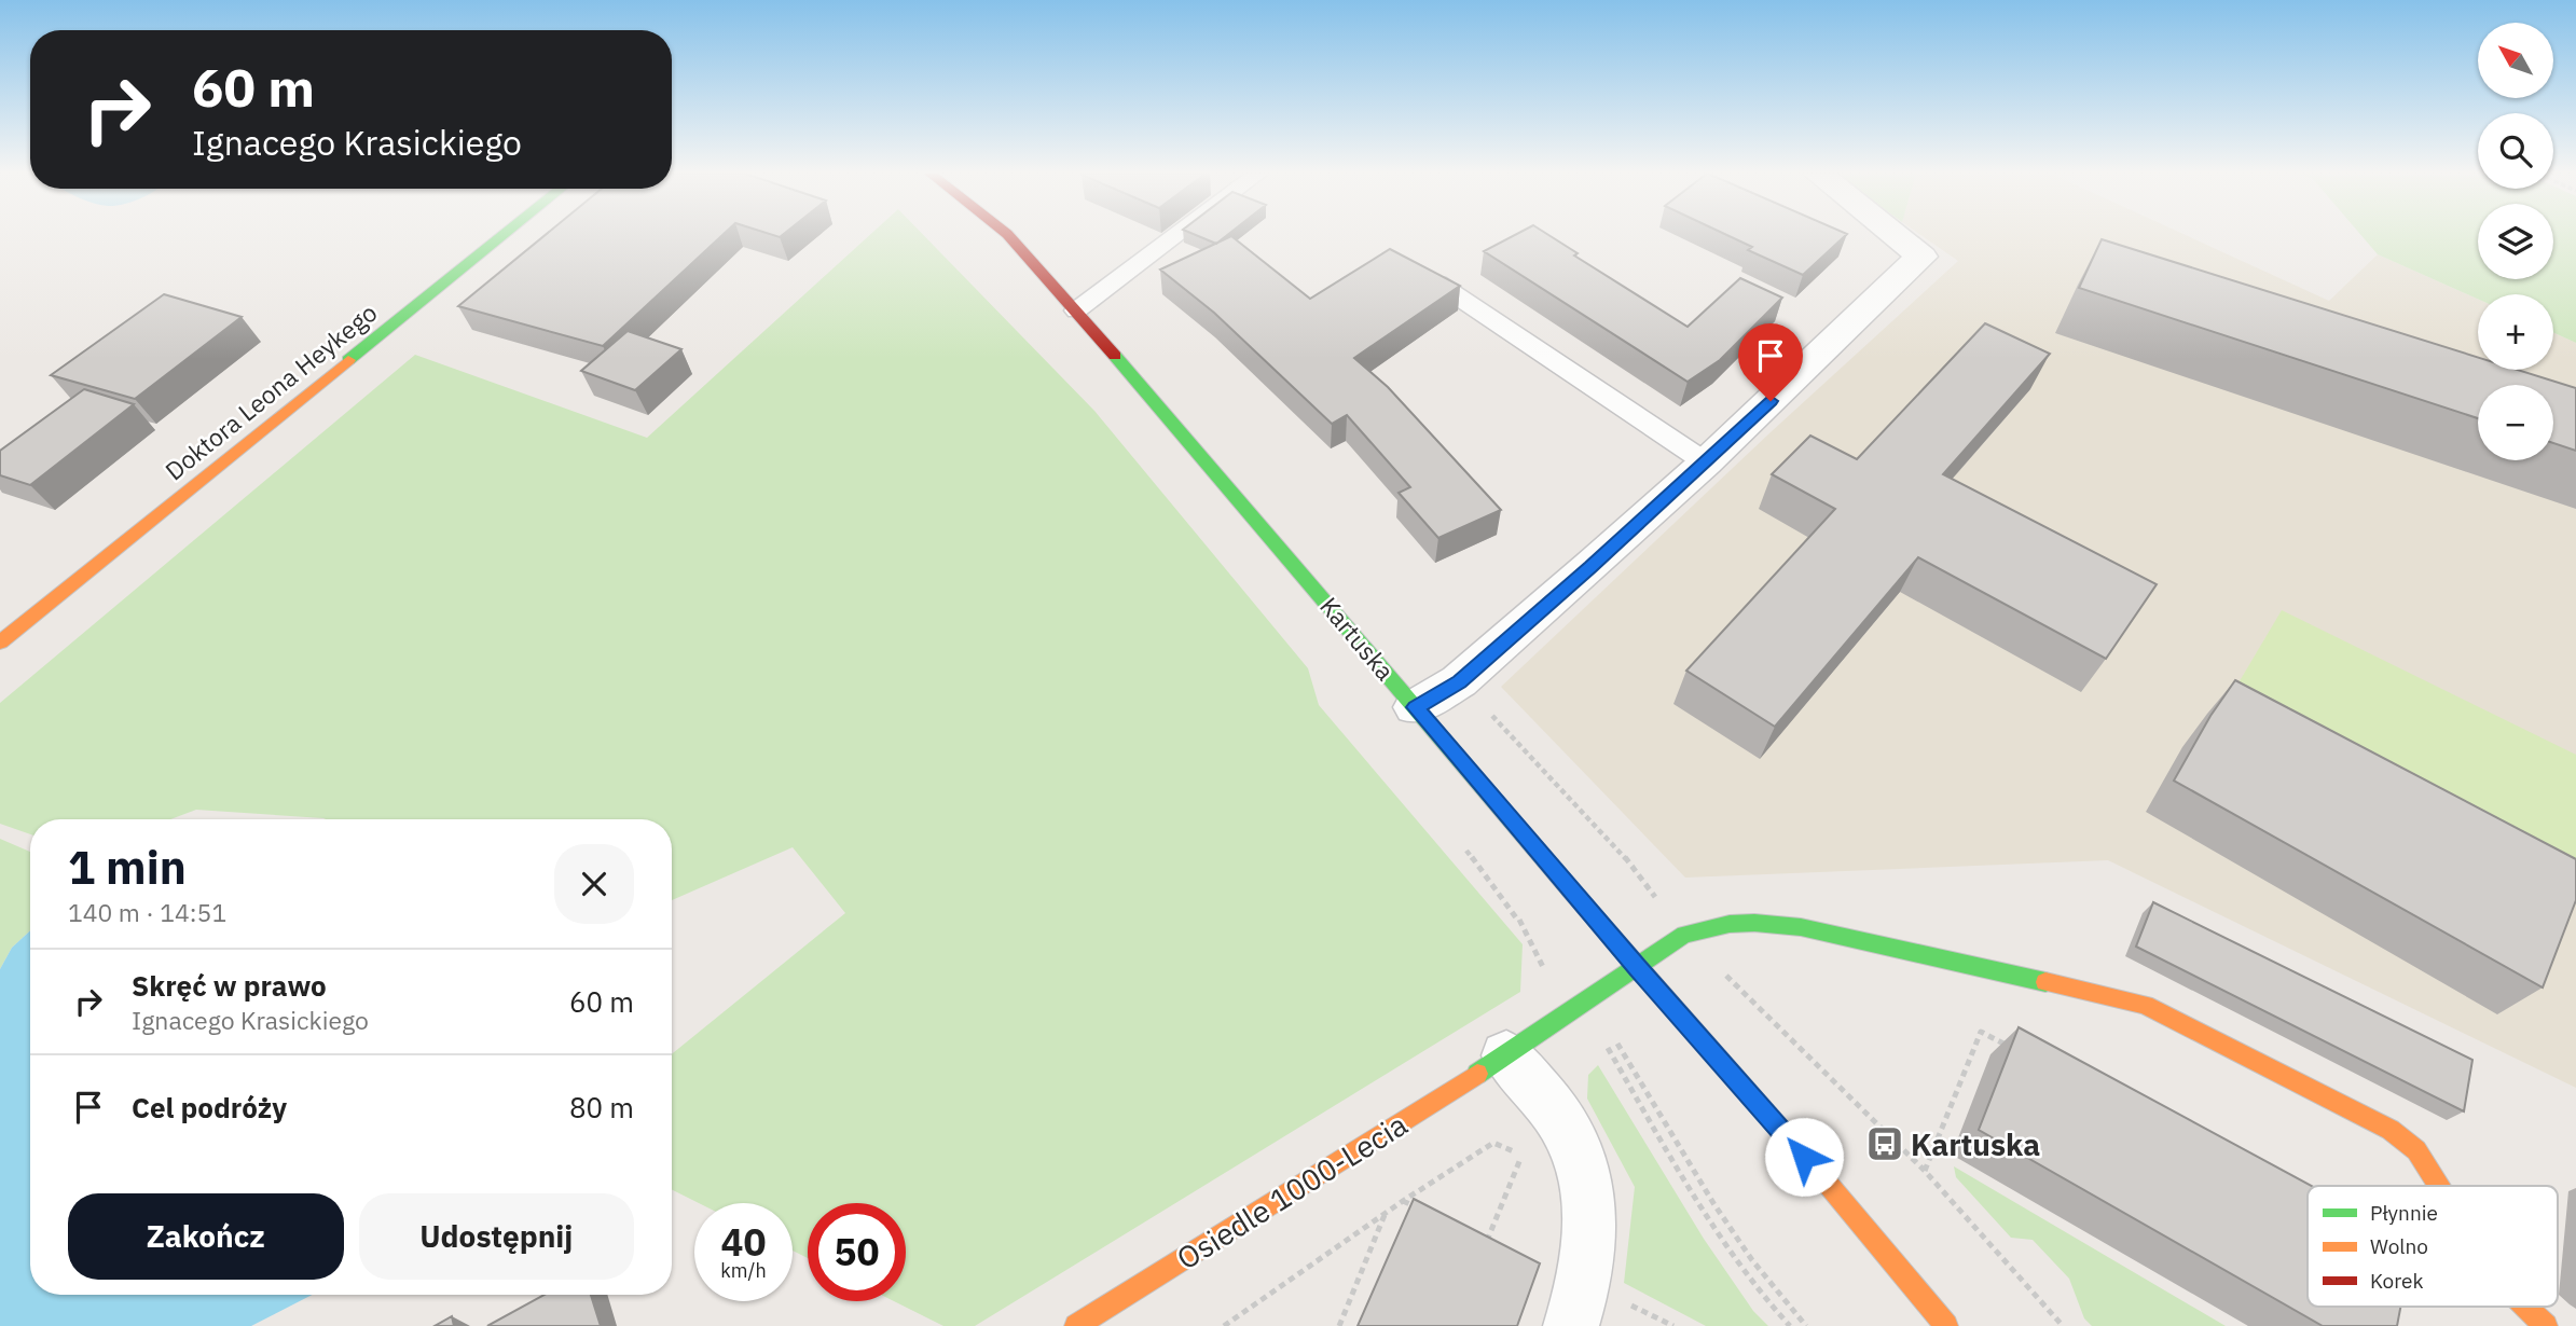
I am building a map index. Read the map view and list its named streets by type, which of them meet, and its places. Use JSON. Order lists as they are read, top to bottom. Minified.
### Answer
{"streets":{"street":["Doktora Leona Heykego","Kartuska","Osiedle 1000-Lecia"]},"crossings":[["Kartuska","Osiedle 1000-Lecia"]],"places":{"bus stop":["Kartuska"]},"legend":["Płynnie","Wolno","Korek"],"north":"top left","page":{"map_buttons":["+","−"],"turn":["60 m","Ignacego Krasickiego"],"heading":["1 min","140 m · 14:51"],"list":[{"name":"Skręć w prawo","note":"Ignacego Krasickiego","value":"60 m"},{"name":"Cel podróży","value":"80 m"}],"buttons":["Zakończ","Udostępnij"],"speed":"40 km/h","limit":"50"}}
